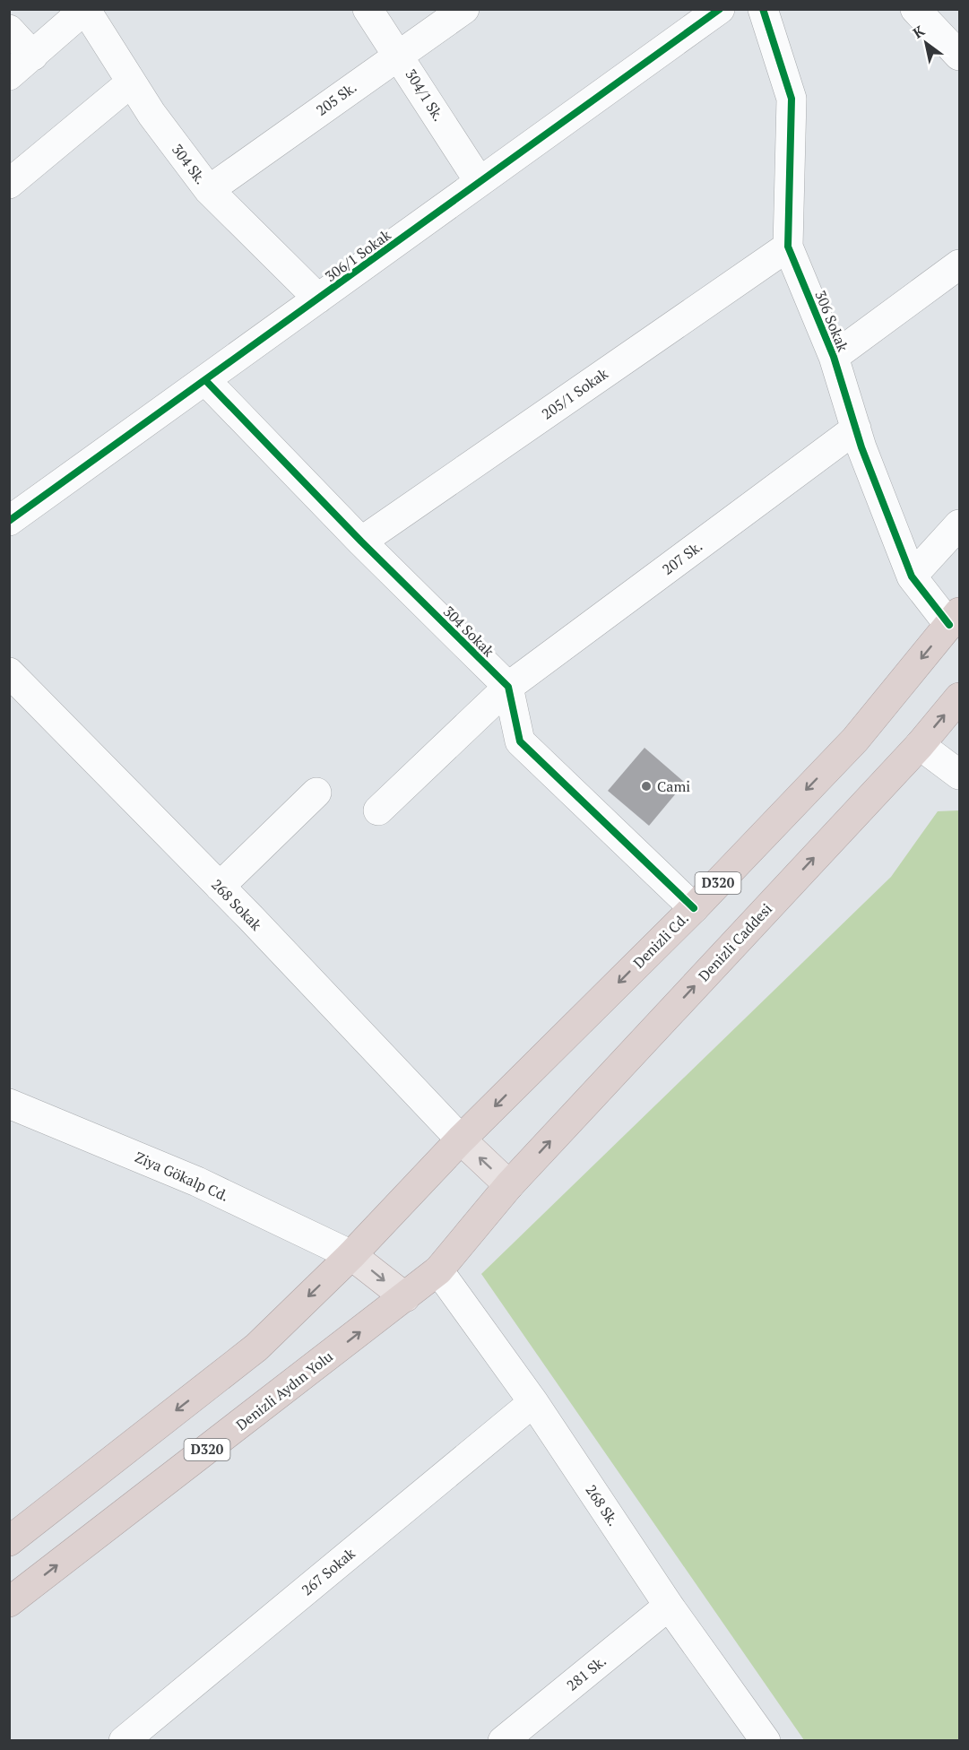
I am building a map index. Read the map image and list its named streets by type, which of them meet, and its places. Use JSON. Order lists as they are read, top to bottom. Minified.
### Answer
{"streets":{"highway":["D320","Denizli Cd.","Denizli Caddesi","Denizli Aydın Yolu"],"street":["304/1 Sk.","205 Sk.","304 Sk.","306/1 Sokak","306 Sokak","205/1 Sokak","207 Sk.","304 Sokak","268 Sokak","Ziya Gökalp Cd.","268 Sk.","267 Sokak","281 Sk."]},"crossings":[["304/1 Sk.","205 Sk."],["304/1 Sk.","306/1 Sokak"],["205 Sk.","304 Sk."],["304 Sk.","306/1 Sokak"],["306/1 Sokak","304 Sokak"],["306 Sokak","205/1 Sokak"],["306 Sokak","207 Sk."],["306 Sokak","Denizli Cd."],["205/1 Sokak","304 Sokak"],["207 Sk.","304 Sokak"],["268 Sokak","Denizli Cd."],["Denizli Cd.","Ziya Gökalp Cd."],["Denizli Caddesi","Denizli Aydın Yolu"],["Denizli Caddesi","268 Sk."],["Denizli Aydın Yolu","268 Sk."],["268 Sk.","267 Sokak"],["268 Sk.","281 Sk."]],"one_way":["Denizli Cd.","Denizli Caddesi"],"places":["Cami"],"north":"top left"}
